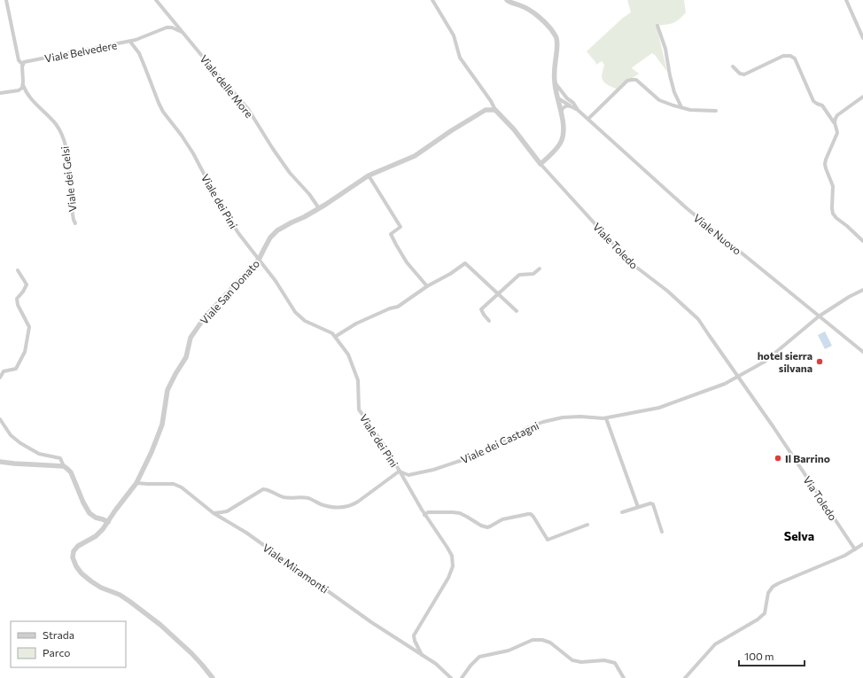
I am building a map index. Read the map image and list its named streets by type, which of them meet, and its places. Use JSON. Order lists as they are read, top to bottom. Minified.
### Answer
{"streets":{"street":["Viale Belvedere","Viale delle More","Viale dei Gelsi","Viale dei Pini","Viale Nuovo","Viale Toledo","Viale San Donato","Viale dei Castagni","Via Toledo","Viale Miramonti"]},"crossings":[["Viale Belvedere","Viale delle More"],["Viale Belvedere","Viale dei Pini"],["Viale delle More","Viale San Donato"],["Viale dei Pini","Viale San Donato"],["Viale dei Pini","Viale dei Castagni"],["Viale dei Pini","Viale Miramonti"],["Viale Nuovo","Viale dei Castagni"],["Viale Toledo","Viale San Donato"],["Viale Toledo","Viale dei Castagni"],["Viale Toledo","Via Toledo"],["Viale San Donato","Viale Miramonti"],["Viale dei Castagni","Via Toledo"]],"districts":["Selva"],"places":["hotel sierra silvana","Il Barrino"],"legend":["Strada","Parco"],"scale_bar":"100 m"}
